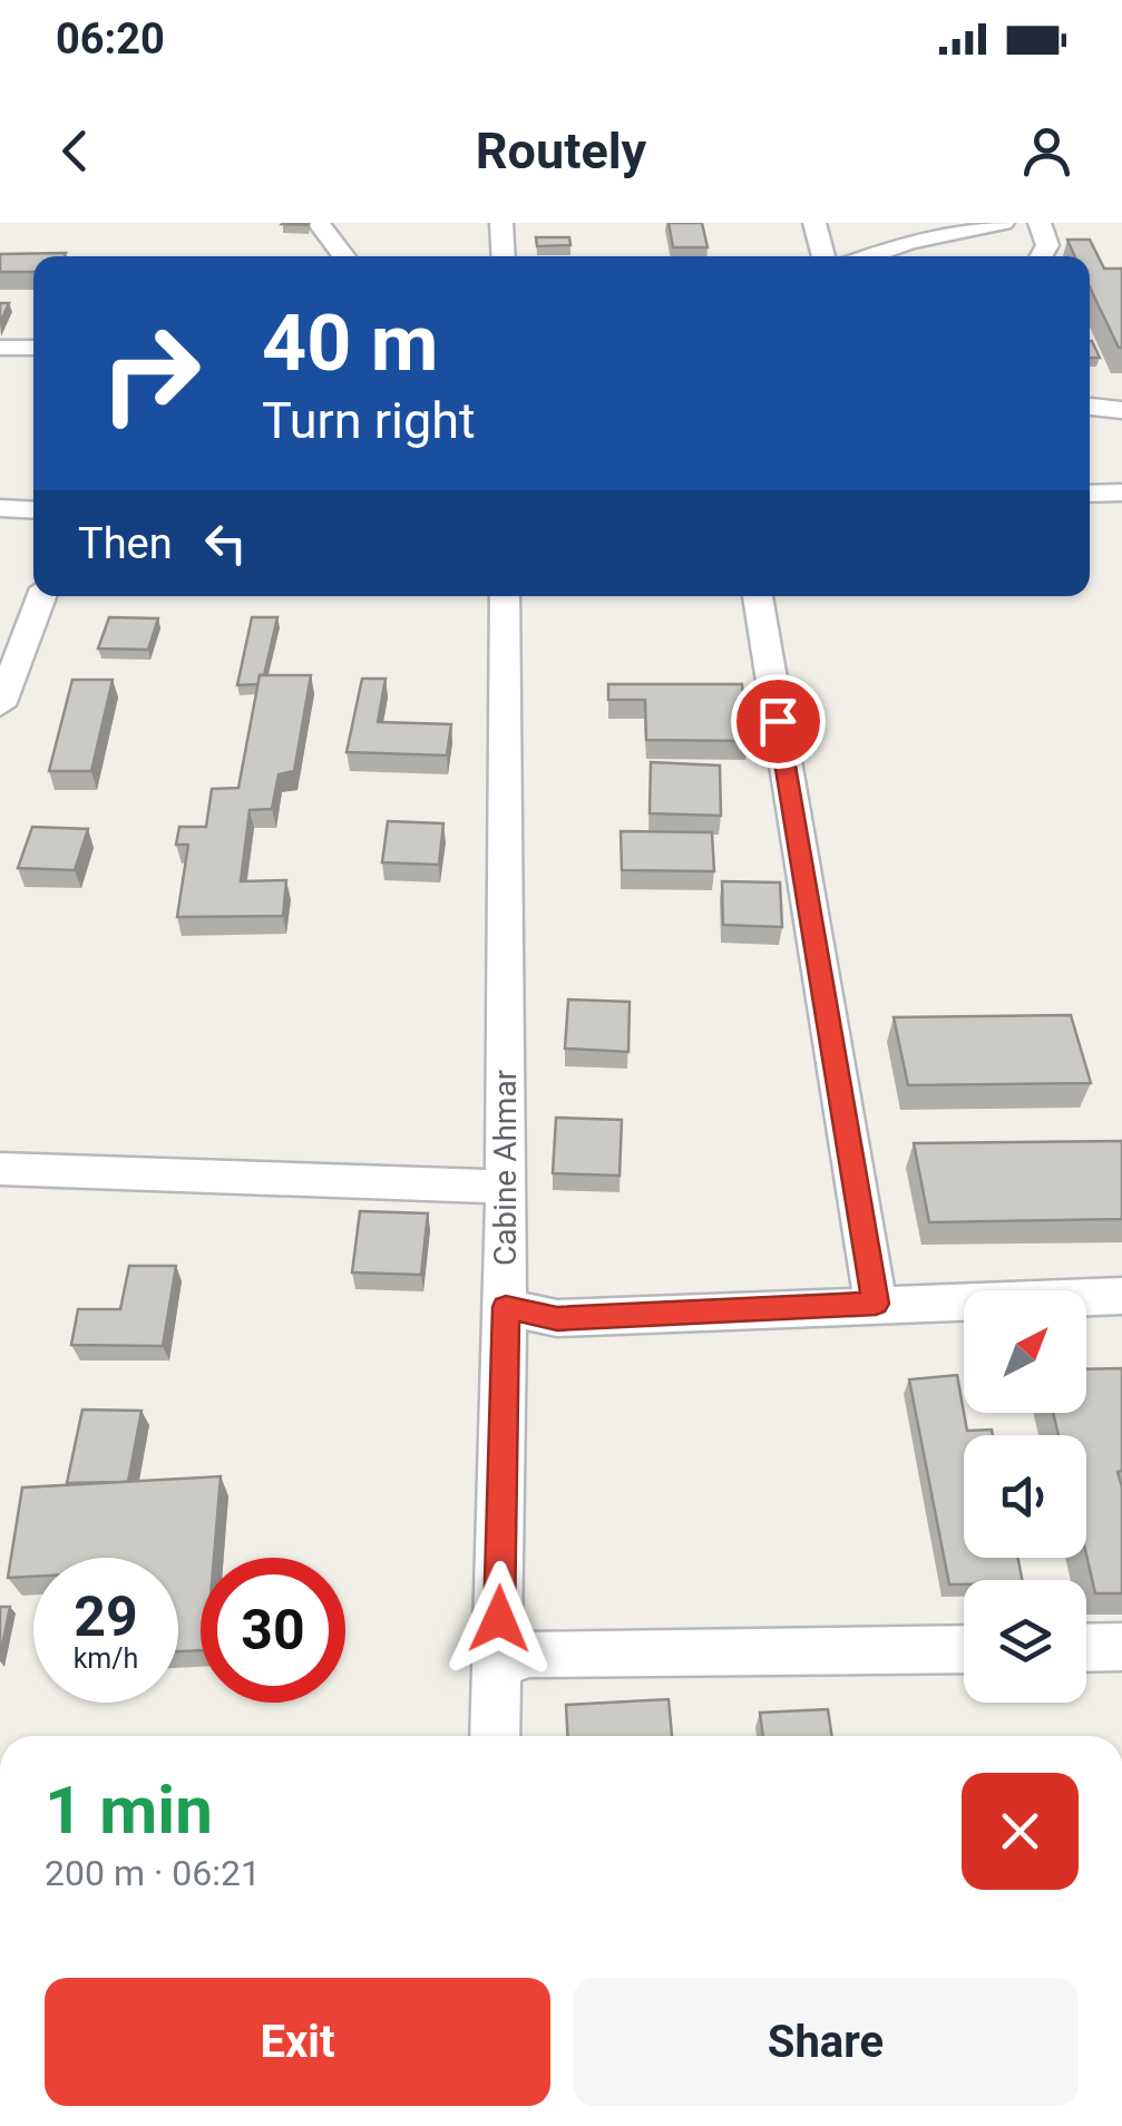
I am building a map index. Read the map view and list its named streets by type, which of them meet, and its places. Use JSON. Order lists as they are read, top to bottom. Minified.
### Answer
{"streets":{"street":["Cabine Ahmar"]},"north":"top right","page":{"status":"06:20","header":"Routely","turn":["40 m","Turn right"],"then":"Then","speed":"29 km/h","limit":"30","heading":["1 min","200 m · 06:21"],"buttons":["Exit","Share"]}}
